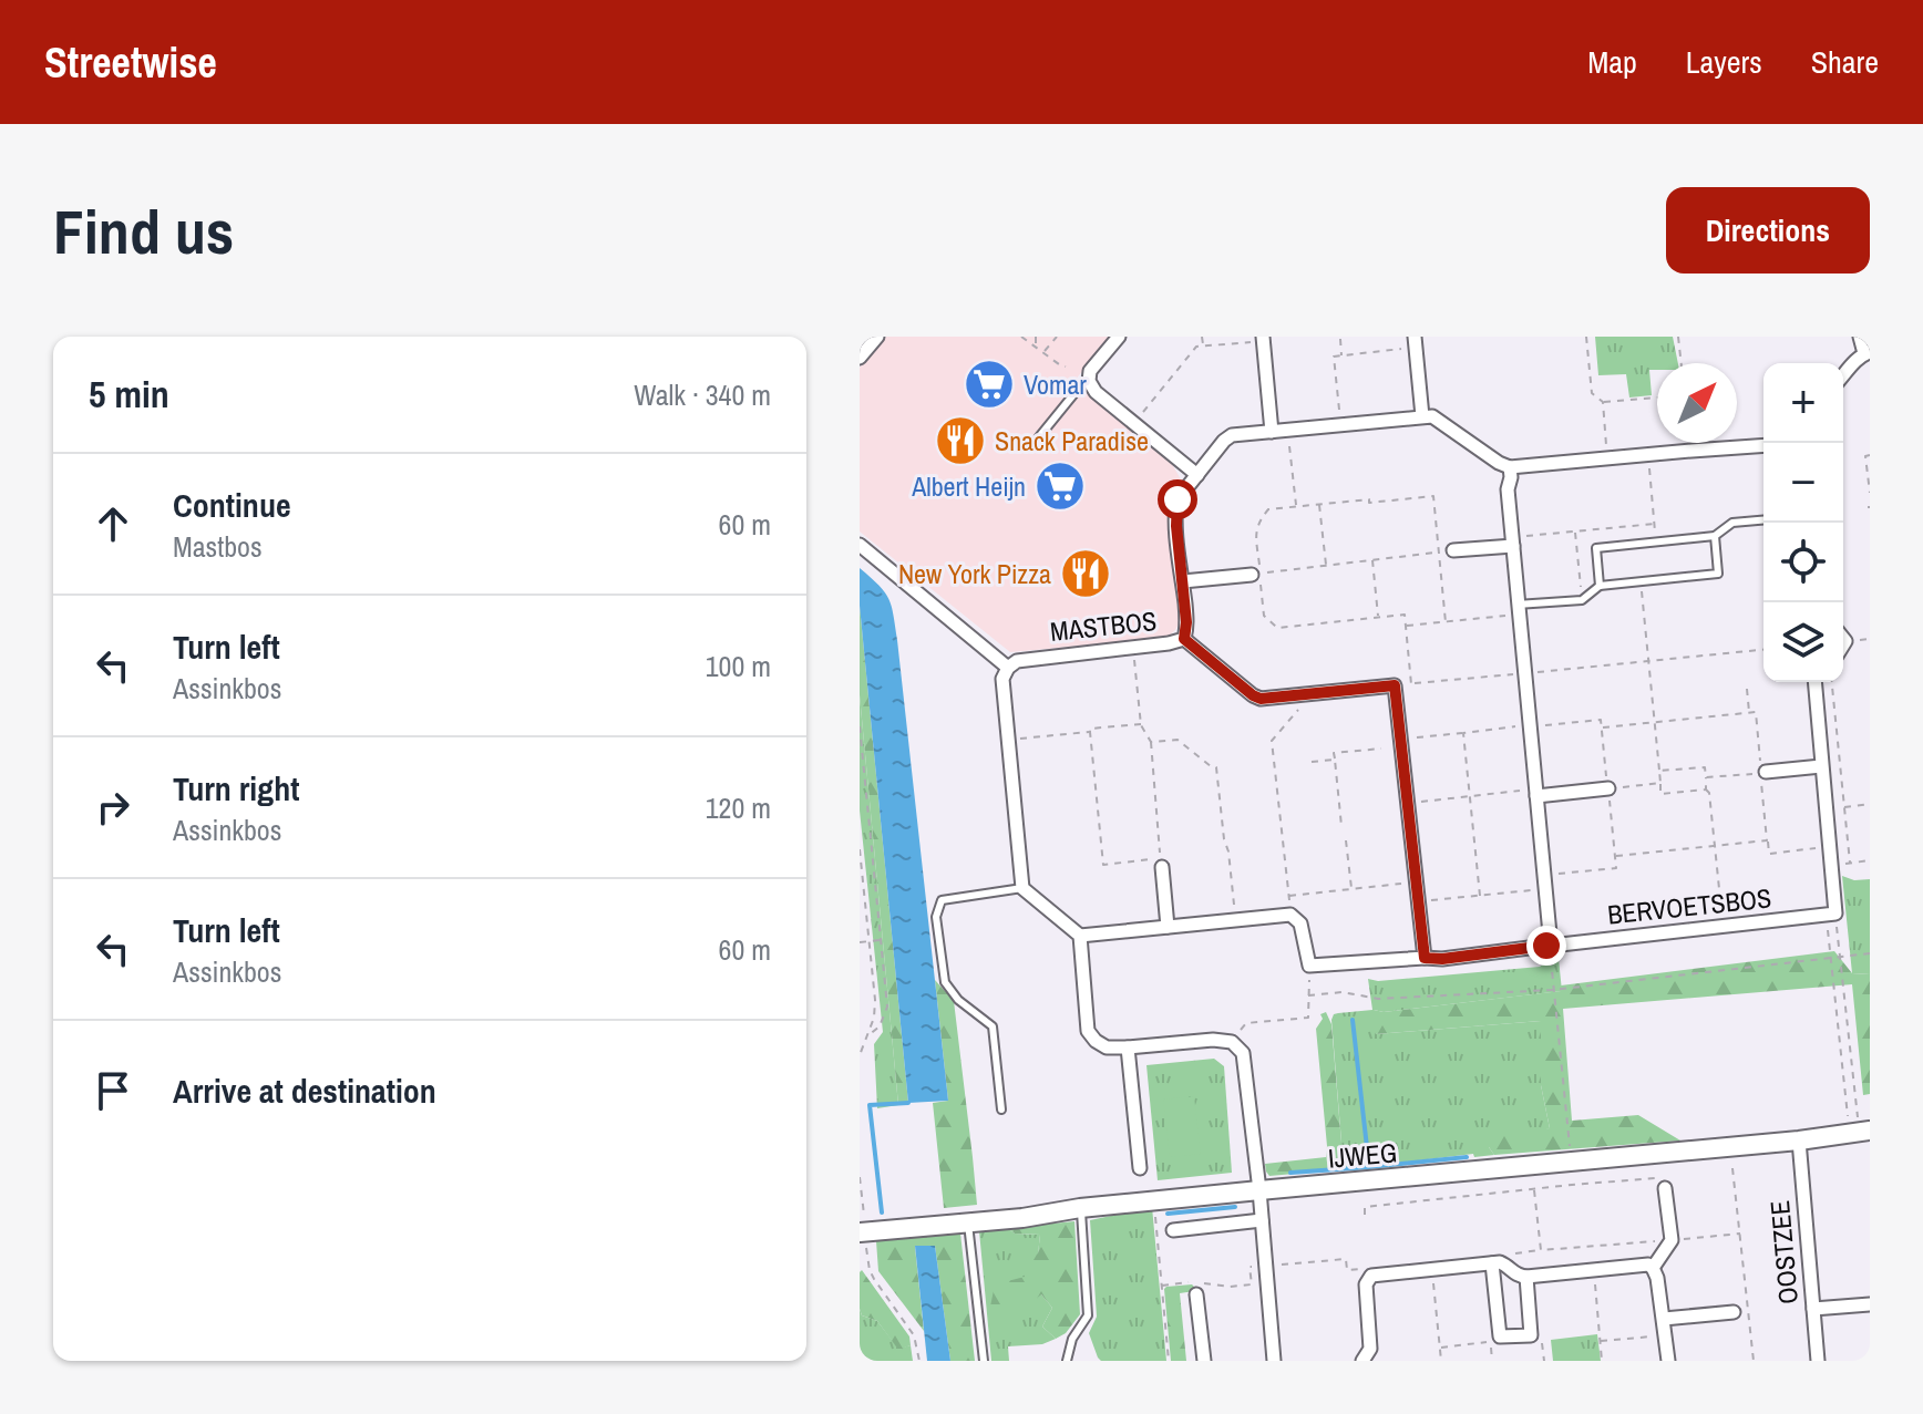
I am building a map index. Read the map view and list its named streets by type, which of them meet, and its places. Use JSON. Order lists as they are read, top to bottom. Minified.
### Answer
{"streets":{"street":["MASTBOS","BERVOETSBOS","IJWEG","OOSTZEE"]},"crossings":[["IJWEG","OOSTZEE"]],"places":{"supermarket":["Vomar","Albert Heijn"],"restaurant":["Snack Paradise","New York Pizza"]},"north":"top right","page":{"header":"Streetwise","nav":["Map","Layers","Share"],"buttons":"Directions","title":"Find us","heading":["5 min","Walk · 340 m"],"map_buttons":["+","−"],"list":[["Continue","Mastbos","60 m"],["Turn left","Assinkbos","100 m"],["Turn right","Assinkbos","120 m"],["Turn left","Assinkbos","60 m"],"Arrive at destination"]}}
